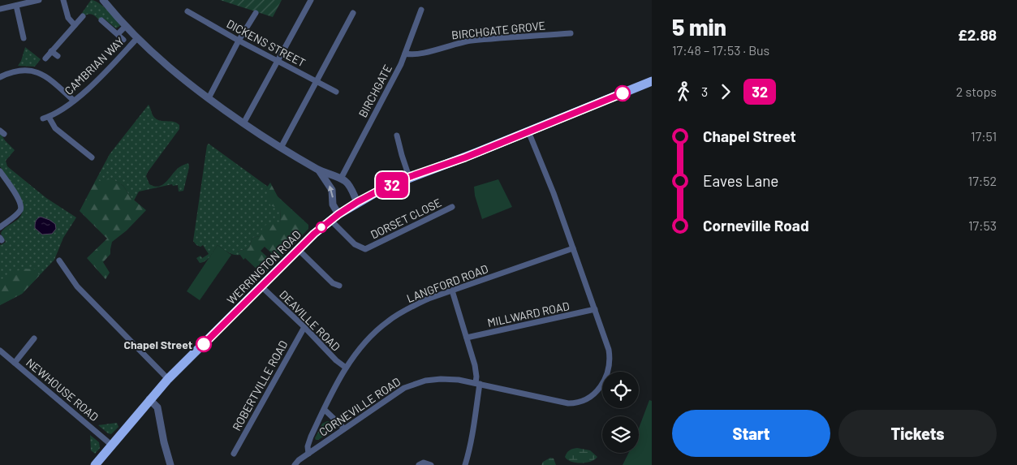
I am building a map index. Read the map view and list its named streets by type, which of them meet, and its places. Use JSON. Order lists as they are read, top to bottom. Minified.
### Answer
{"streets":{"highway":["WERRINGTON ROAD"],"street":["BIRCHGATE GROVE","DICKENS STREET","CAMBRIAN WAY","BIRCHGATE","DORSET CLOSE","LANGFORD ROAD","MILLWARD ROAD","DEAVILLE ROAD","ROBERTVILLE ROAD","NEWHOUSE ROAD","CORNEVILLE ROAD"]},"crossings":[["BIRCHGATE GROVE","BIRCHGATE"],["DORSET CLOSE","WERRINGTON ROAD"],["WERRINGTON ROAD","DEAVILLE ROAD"],["WERRINGTON ROAD","NEWHOUSE ROAD"],["WERRINGTON ROAD","CORNEVILLE ROAD"],["LANGFORD ROAD","DEAVILLE ROAD"],["LANGFORD ROAD","CORNEVILLE ROAD"],["MILLWARD ROAD","CORNEVILLE ROAD"],["DEAVILLE ROAD","ROBERTVILLE ROAD"]],"places":["Chapel Street"],"lines":["bus line 32"],"page":{"on_map":"32","heading":["5 min","17:48 – 17:53 · Bus","£2.88"],"legs":["3","32","2 stops"],"list":[{"name":"Chapel Street","value":"17:51"},{"name":"Eaves Lane","value":"17:52"},{"name":"Corneville Road","value":"17:53"}],"buttons":["Start","Tickets"]}}
